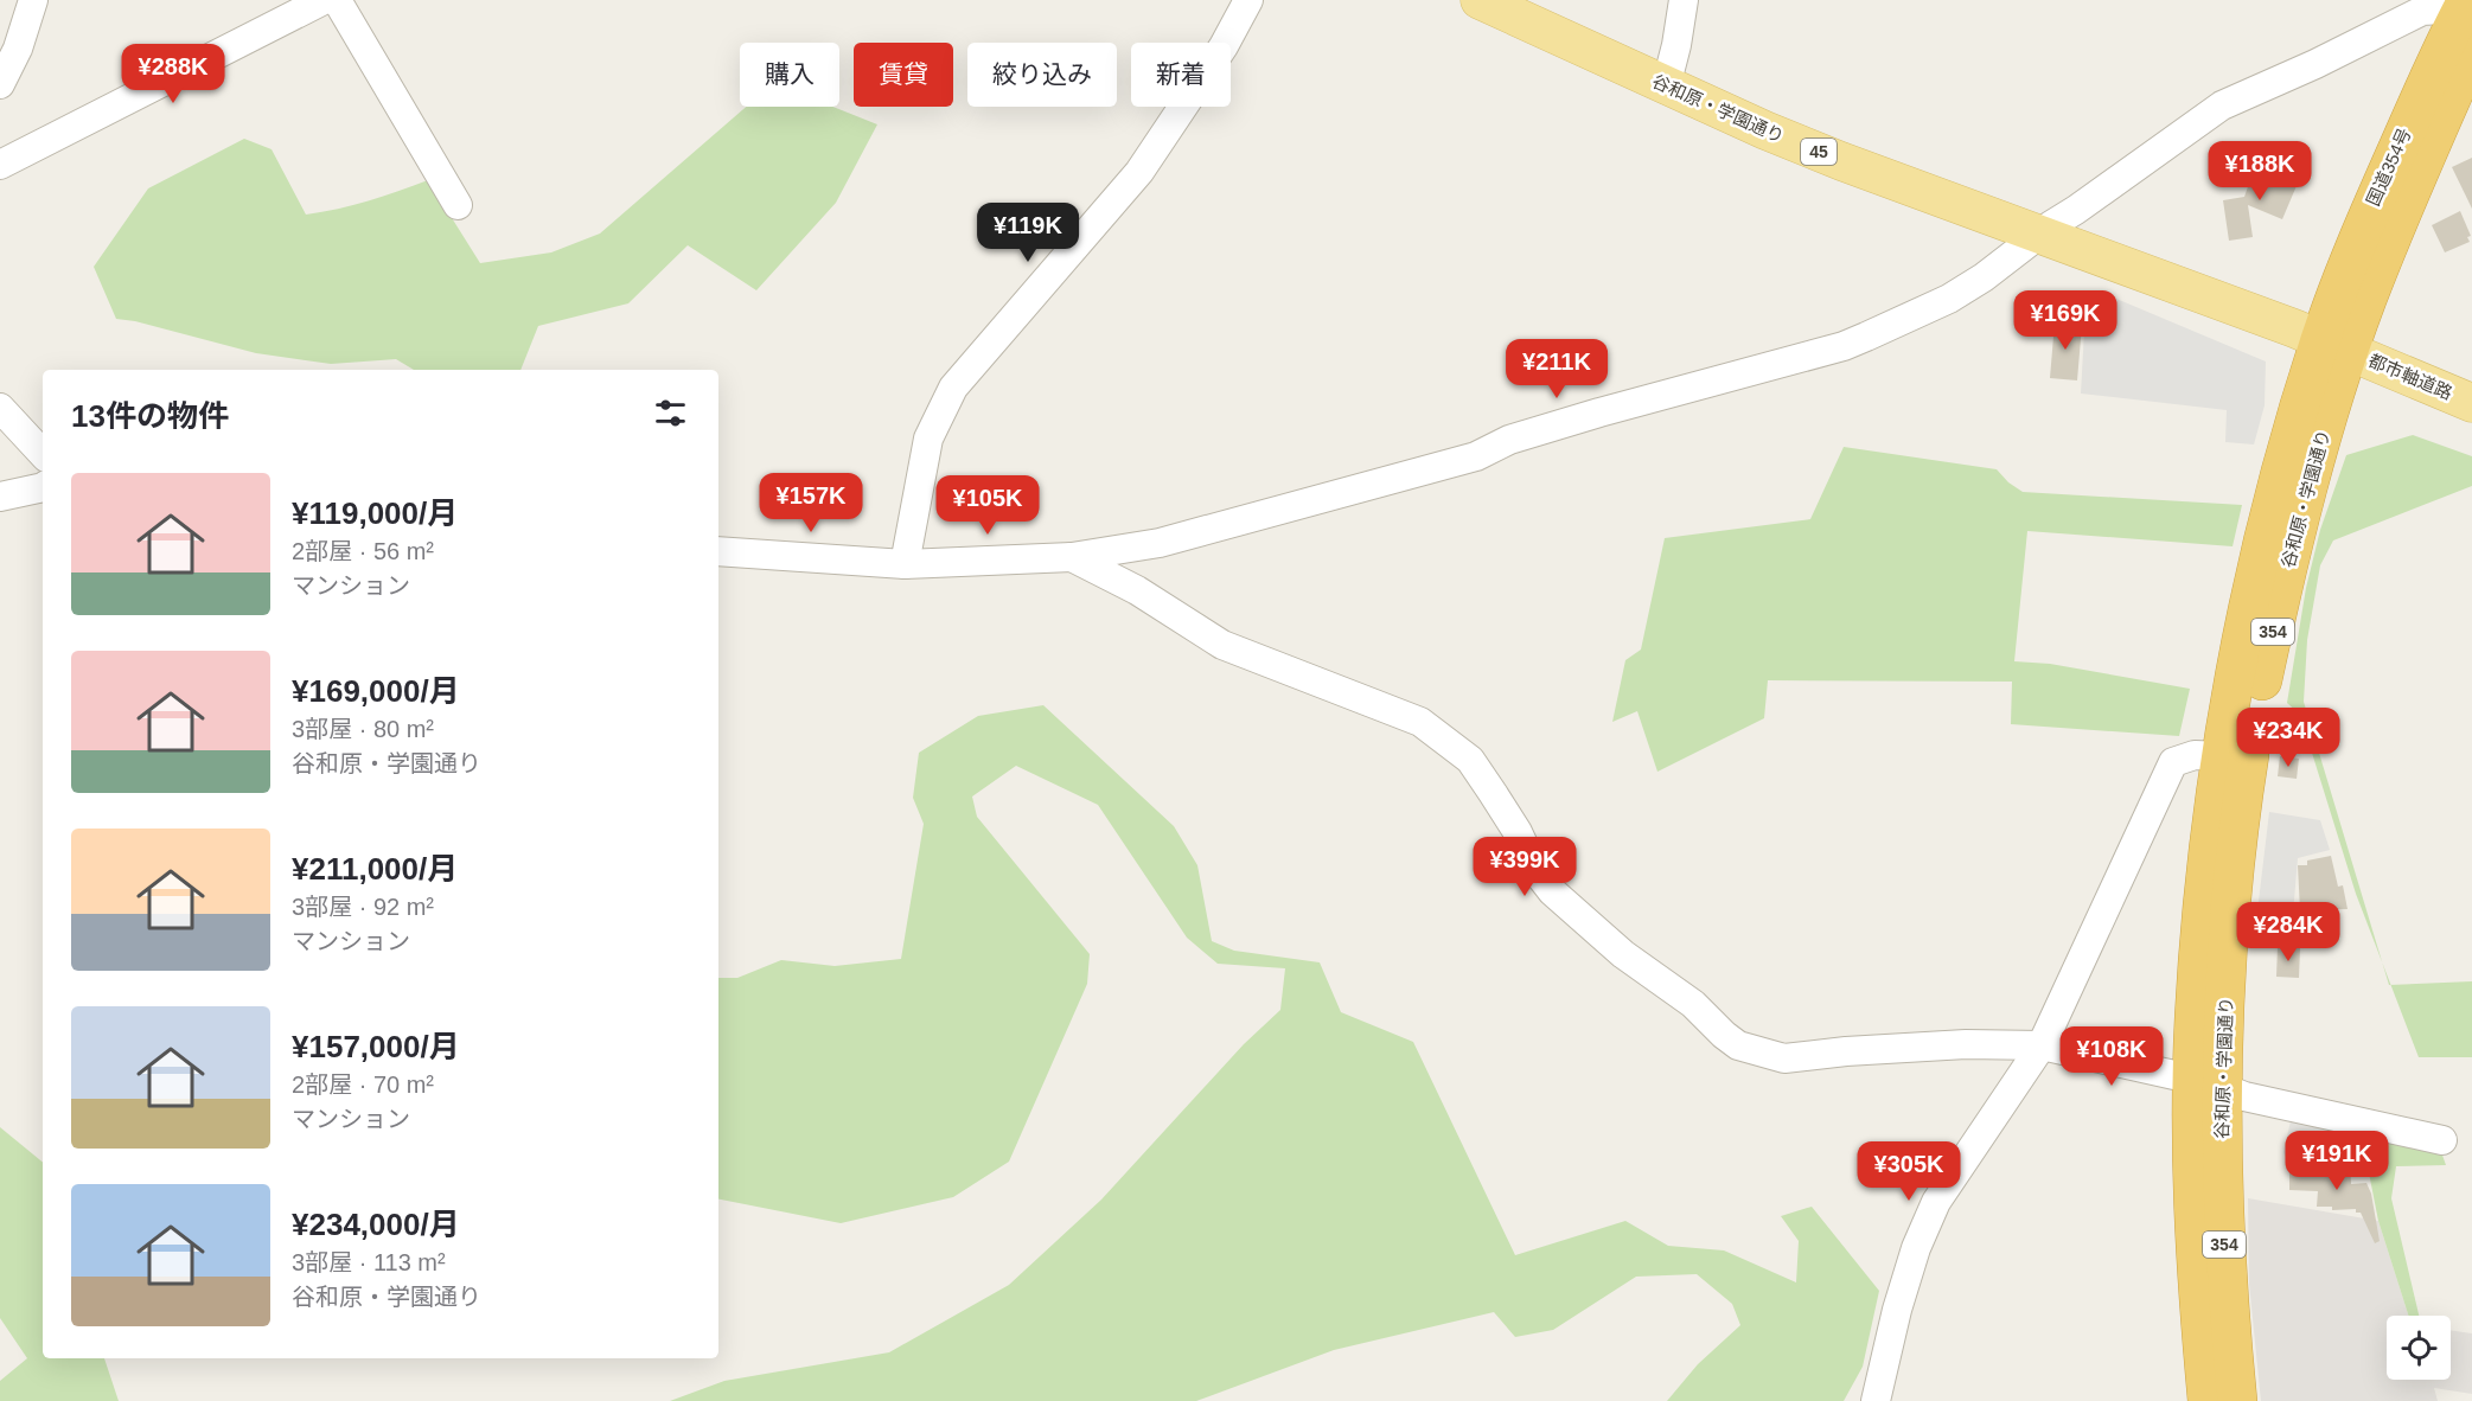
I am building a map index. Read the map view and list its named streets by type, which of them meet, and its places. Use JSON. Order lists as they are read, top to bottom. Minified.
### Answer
{"streets":{"highway":["谷和原・学園通り","国道354号","354"],"main road":["45","都市軸道路"]},"crossings":[["谷和原・学園通り","国道354号"],["谷和原・学園通り","都市軸道路"],["国道354号","都市軸道路"]],"page":{"chip":["購入","賃貸","絞り込み","新着"],"price":["¥288K","¥188K","¥119K","¥169K","¥211K","¥157K","¥105K","¥234K","¥399K","¥284K","¥108K","¥191K","¥305K"],"heading":"13件の物件","list":[{"name":"¥119,000/月","note":"2部屋 · 56 m² · マンション"},{"name":"¥169,000/月","note":"3部屋 · 80 m² · 谷和原・学園通り"},{"name":"¥211,000/月","note":"3部屋 · 92 m² · マンション"},{"name":"¥157,000/月","note":"2部屋 · 70 m² · マンション"},{"name":"¥234,000/月","note":"3部屋 · 113 m² · 谷和原・学園通り"}]}}
